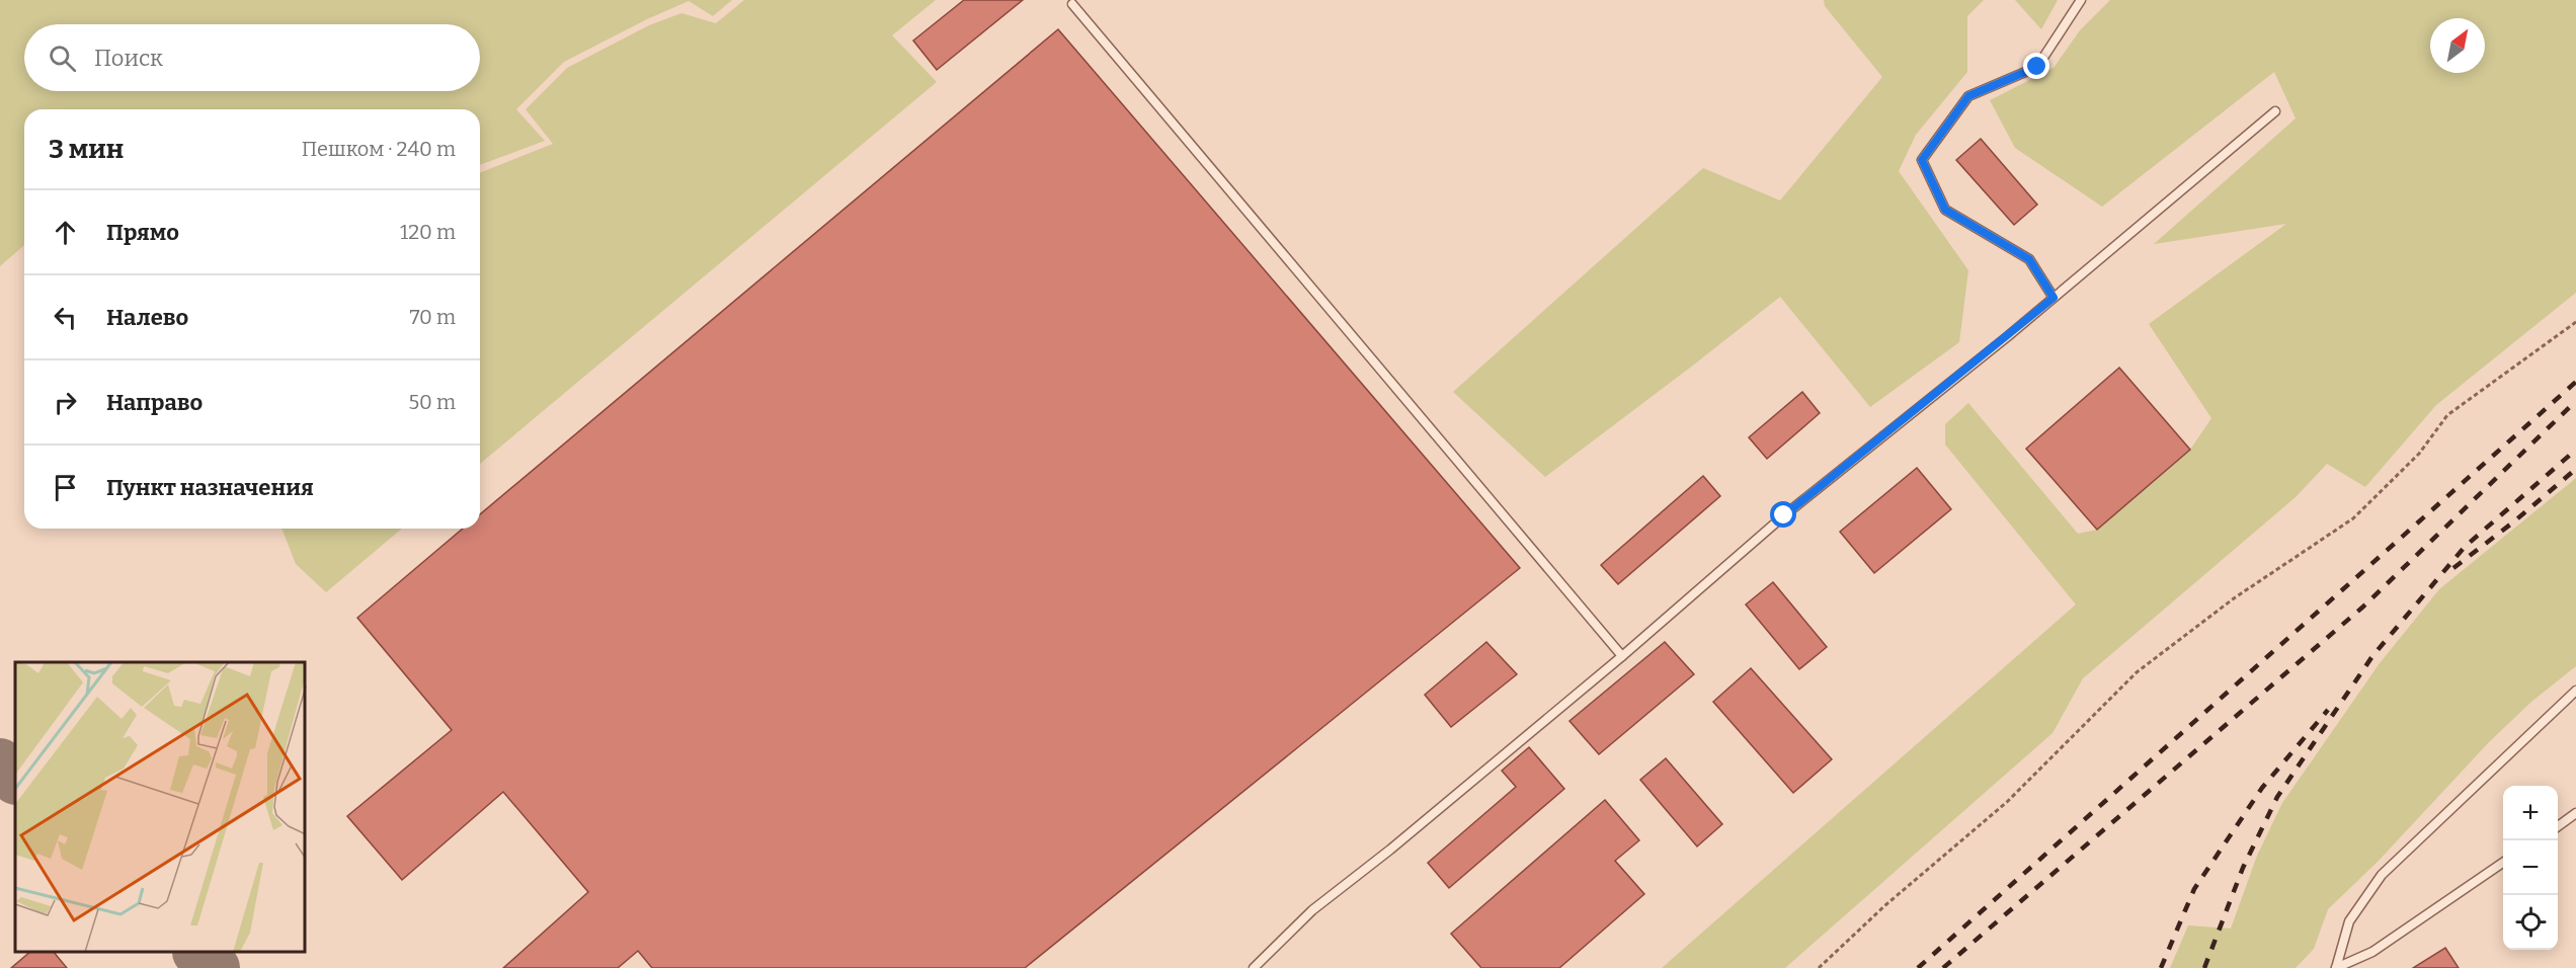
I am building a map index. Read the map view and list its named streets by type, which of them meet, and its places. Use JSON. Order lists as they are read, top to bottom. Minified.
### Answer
{"north":"top right","page":{"search":"Поиск","heading":["3 мин","Пешком · 240 m"],"list":[["Прямо","120 m"],["Налево","70 m"],["Направо","50 m"],"Пункт назначения"],"map_buttons":["+","−"]}}
